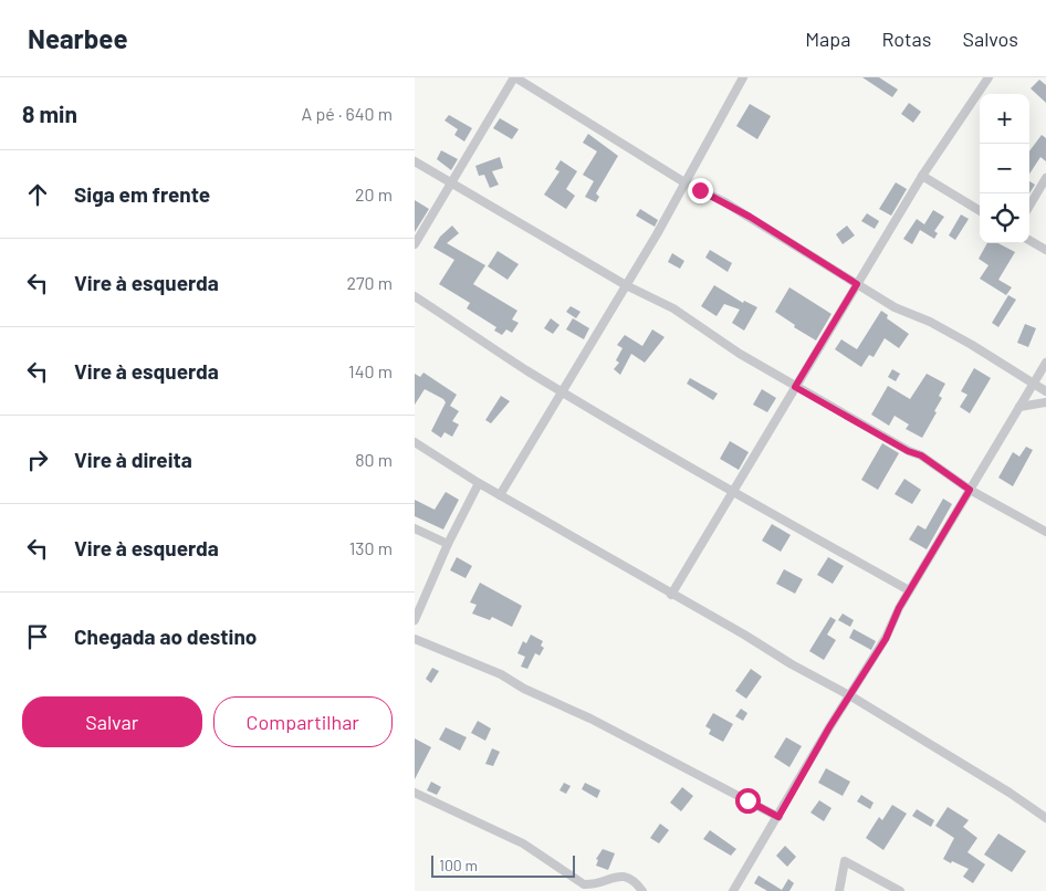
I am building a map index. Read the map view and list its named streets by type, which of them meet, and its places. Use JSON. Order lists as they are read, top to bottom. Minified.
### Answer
{"scale_bar":"100 m","page":{"header":"Nearbee","nav":["Mapa","Rotas","Salvos"],"heading":["8 min","A pé · 640 m"],"map_buttons":["+","−"],"list":[["Siga em frente","20 m"],["Vire à esquerda","270 m"],["Vire à esquerda","140 m"],["Vire à direita","80 m"],["Vire à esquerda","130 m"],"Chegada ao destino"],"buttons":["Salvar","Compartilhar"],"scale":"100 m"}}
